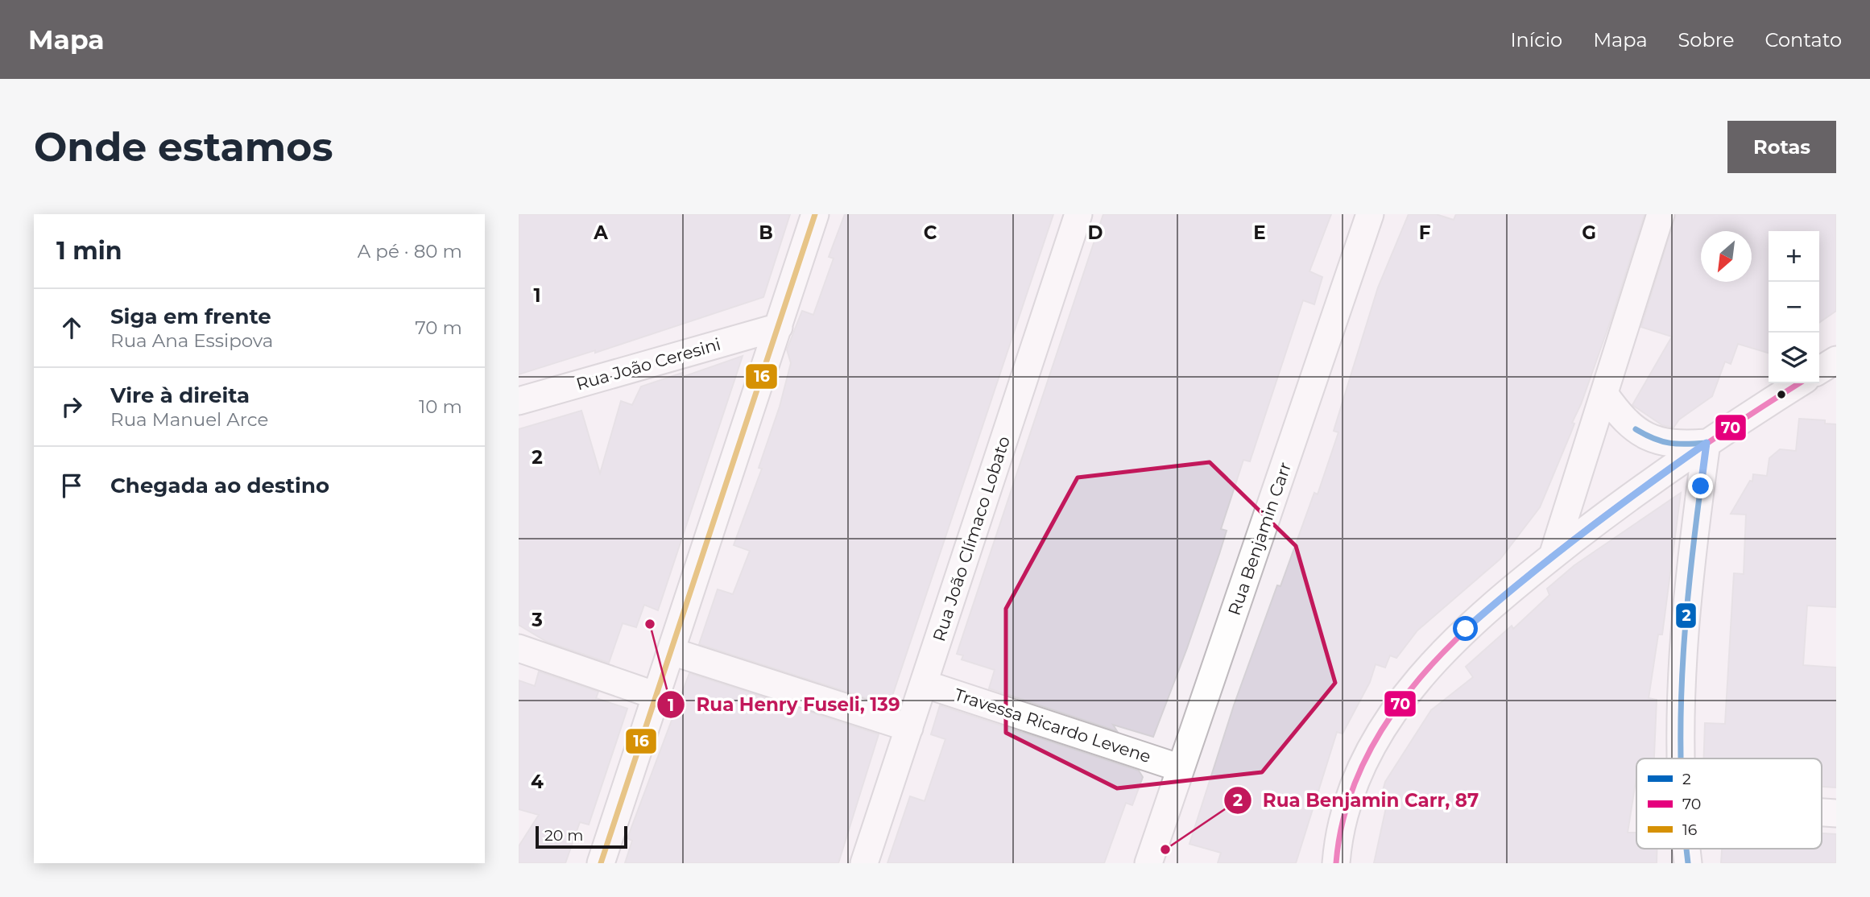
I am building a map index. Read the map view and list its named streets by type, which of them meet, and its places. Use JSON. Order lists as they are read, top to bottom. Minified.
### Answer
{"streets":{"street":["Rua João Ceresini","Rua João Clímaco Lobato","Rua Benjamin Carr","Travessa Ricardo Levene"]},"crossings":[["Rua João Clímaco Lobato","Travessa Ricardo Levene"],["Rua Benjamin Carr","Travessa Ricardo Levene"]],"places":["Rua Henry Fuseli, 139","Rua Benjamin Carr, 87"],"lines":["transit line 16","transit line 70","transit line 2"],"legend":["2","70","16"],"scale_bar":"20 m","north":"bottom left","page":{"header":"Mapa","nav":["Início","Mapa","Sobre","Contato"],"buttons":"Rotas","title":"Onde estamos","heading":["1 min","A pé · 80 m"],"map_buttons":["+","−"],"list":[["Siga em frente","Rua Ana Essipova","70 m"],["Vire à direita","Rua Manuel Arce","10 m"],"Chegada ao destino"],"scale":"20 m"},"grid":{"columns":["A","B","C","D","E","F","G"],"rows":["1","2","3","4"]}}
